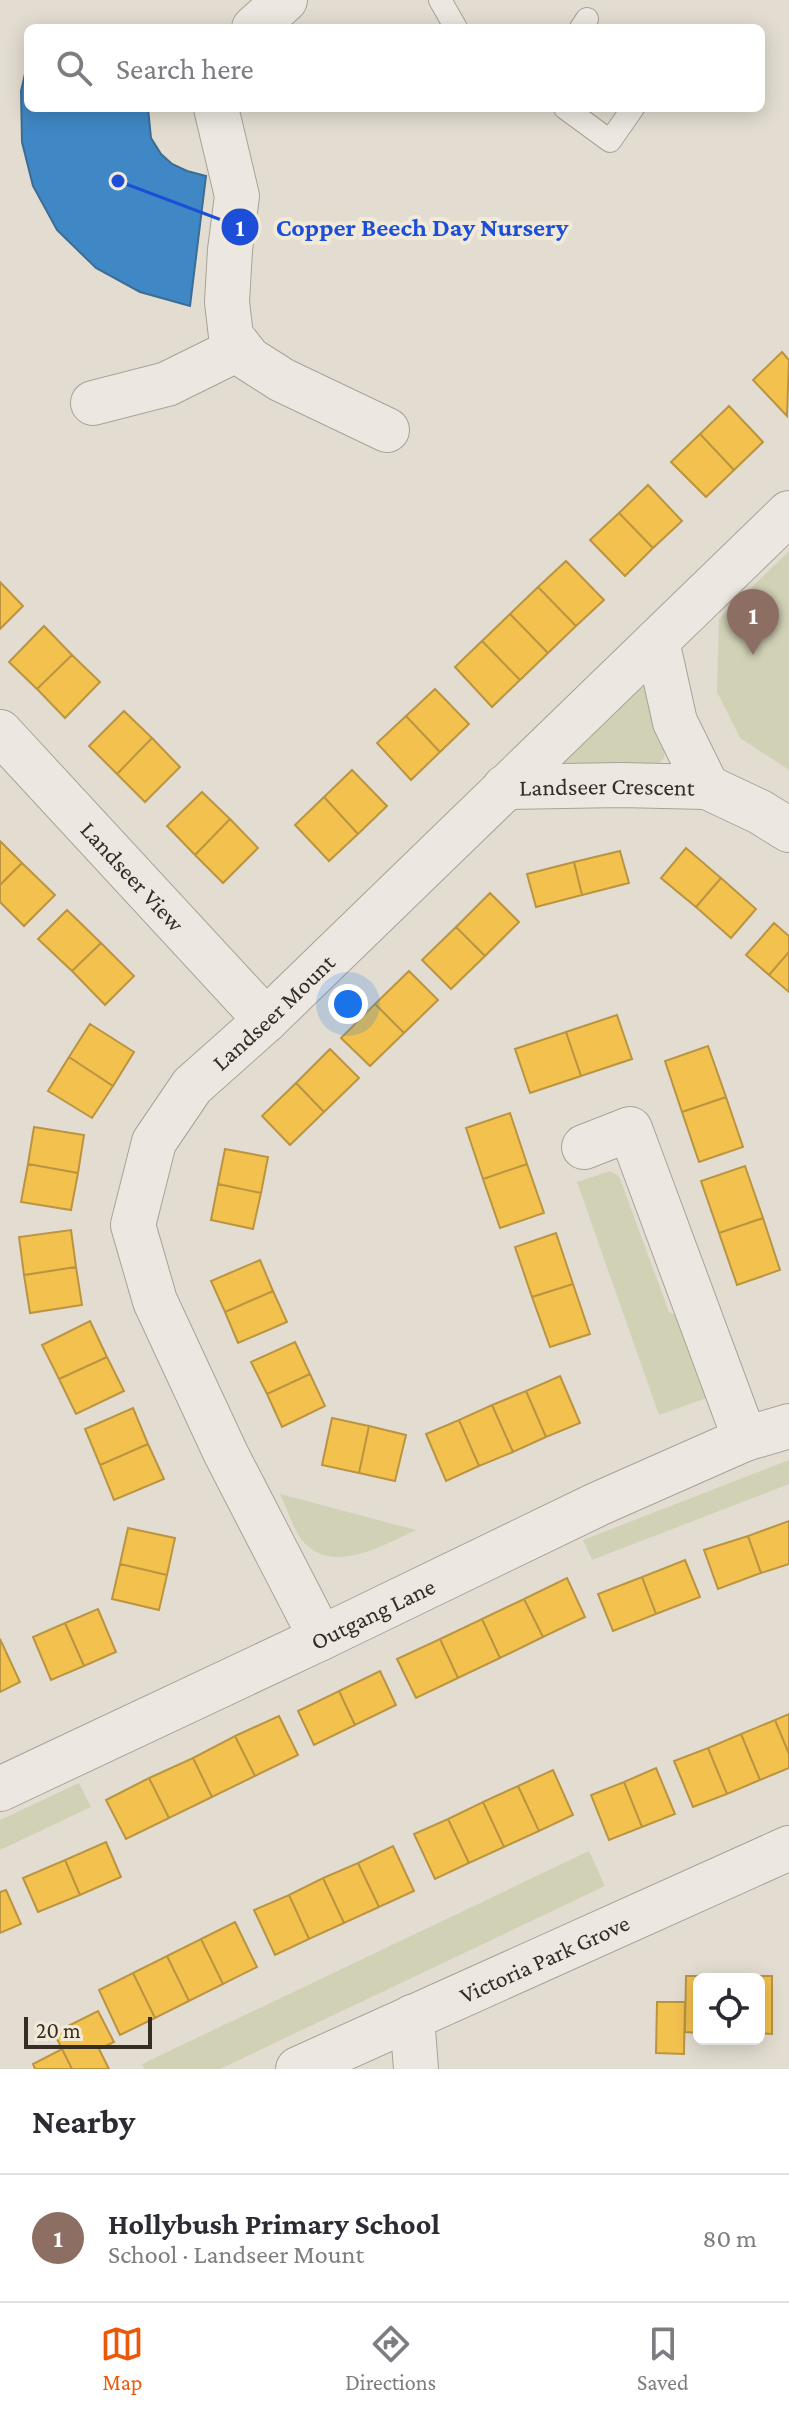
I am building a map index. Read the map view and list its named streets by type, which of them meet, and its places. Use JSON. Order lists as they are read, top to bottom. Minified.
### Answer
{"streets":{"street":["Landseer Crescent","Landseer View","Landseer Mount","Outgang Lane","Victoria Park Grove"]},"crossings":[["Landseer Crescent","Landseer Mount"],["Landseer View","Landseer Mount"],["Landseer Mount","Outgang Lane"]],"places":["Copper Beech Day Nursery"],"scale_bar":"20 m","page":{"search":"Search here","pins":"1","scale":"20 m","heading":"Nearby","list":[{"mark":"1","name":"Hollybush Primary School","note":"School · Landseer Mount","value":"80 m"}],"nav":["Map","Directions","Saved"]}}
